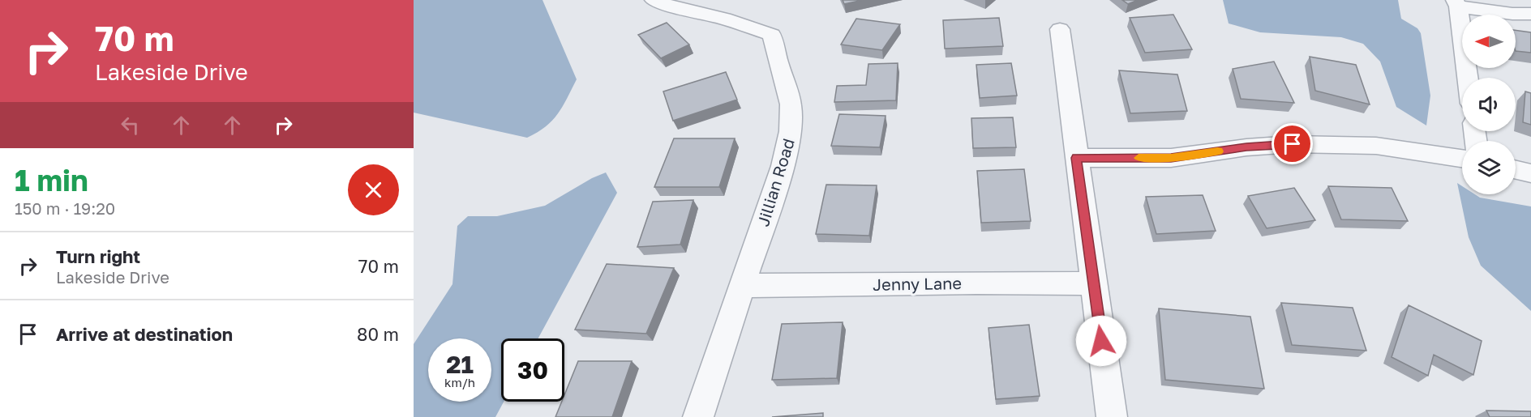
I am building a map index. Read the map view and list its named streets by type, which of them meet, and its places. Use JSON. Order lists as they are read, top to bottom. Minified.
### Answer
{"streets":{"street":["Jillian Road","Jenny Lane"]},"crossings":[["Jillian Road","Jenny Lane"]],"north":"left","page":{"turn":["70 m","Lakeside Drive"],"heading":["1 min","150 m · 19:20"],"list":[{"name":"Turn right","note":"Lakeside Drive","value":"70 m"},{"name":"Arrive at destination","value":"80 m"}],"speed":"21 km/h","limit":"30"}}
